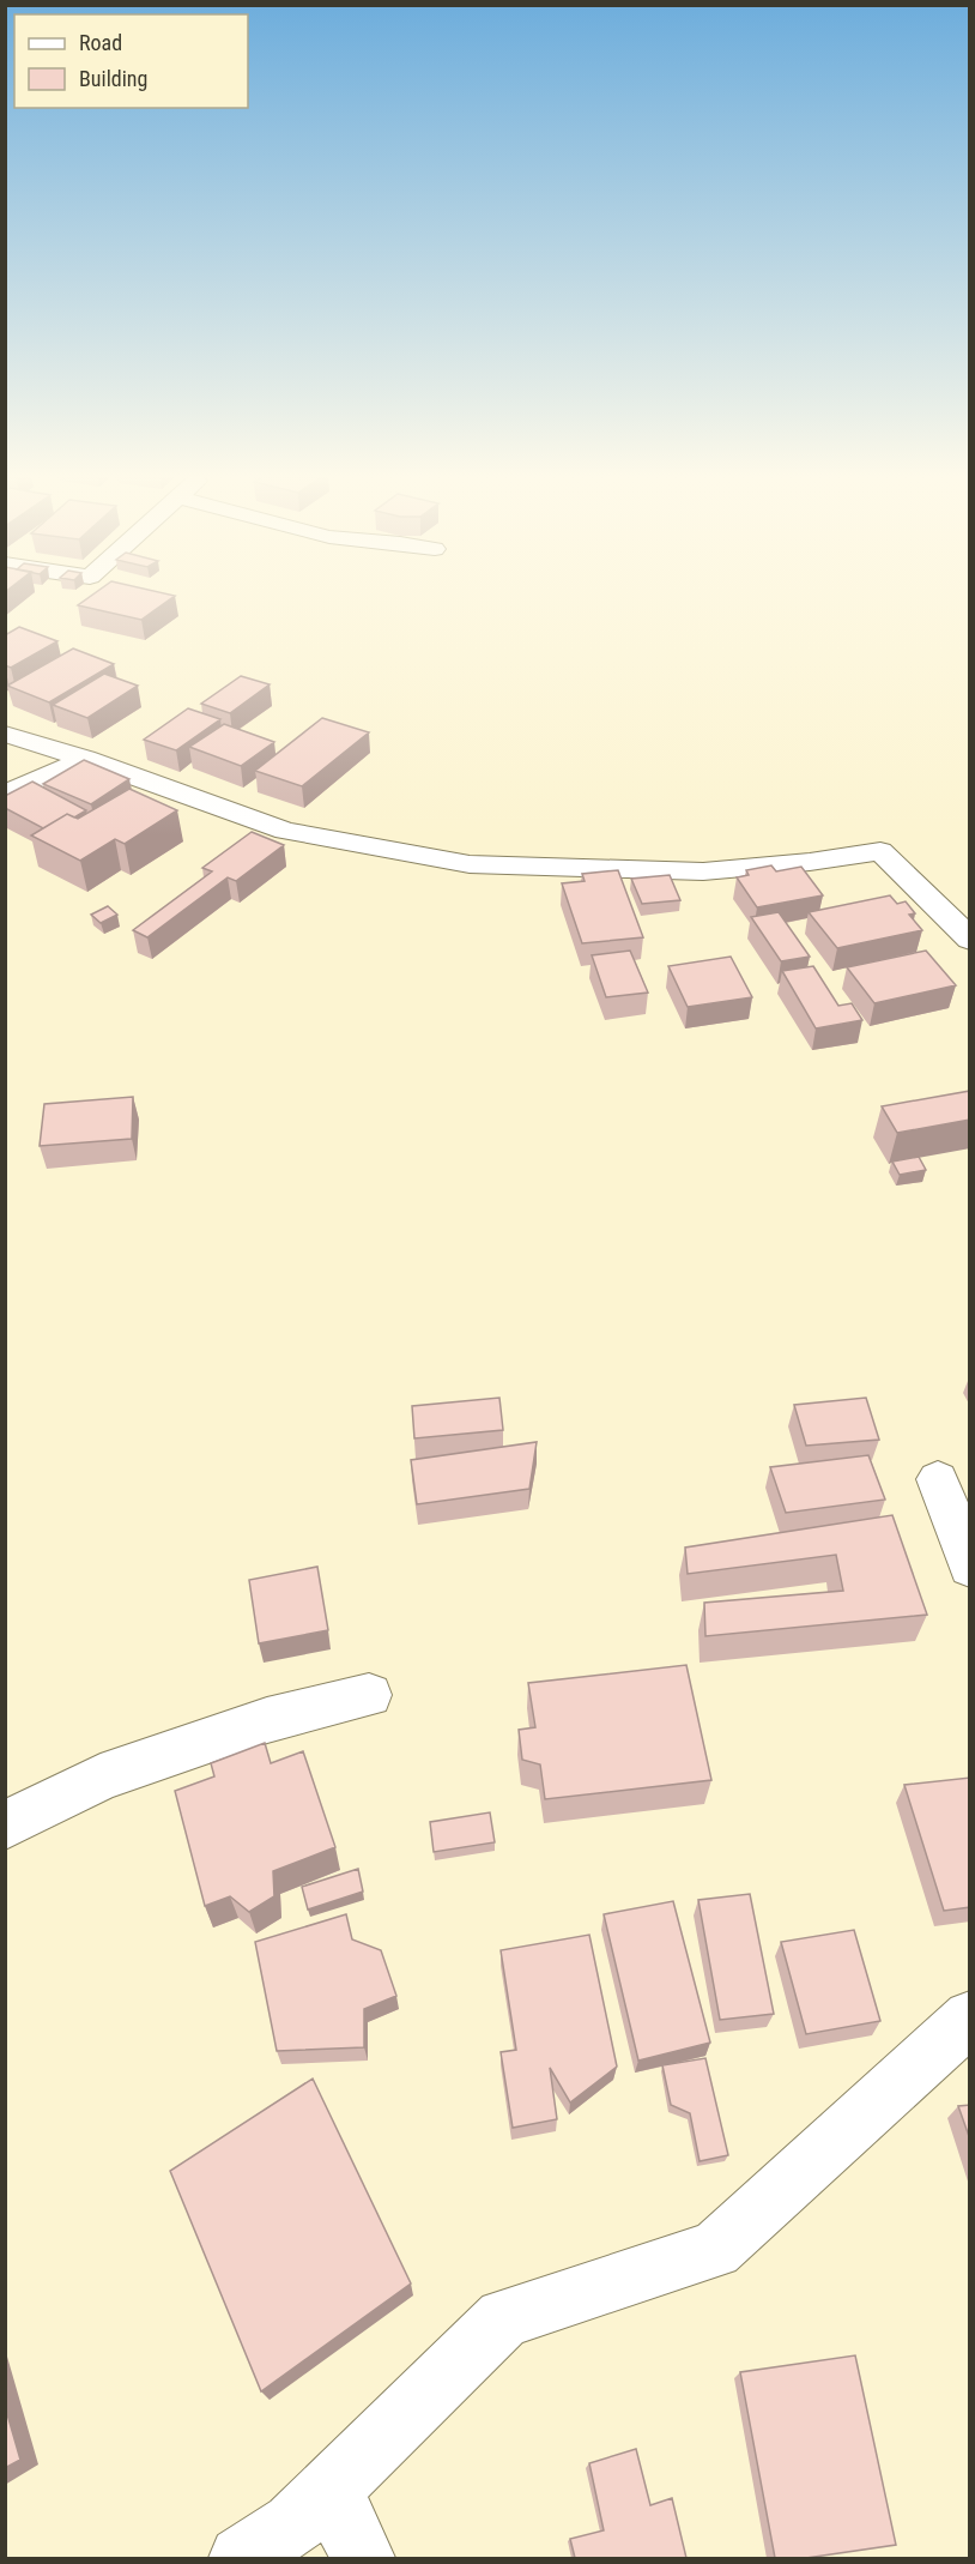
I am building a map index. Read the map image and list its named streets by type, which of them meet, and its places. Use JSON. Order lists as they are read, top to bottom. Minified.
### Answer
{"legend":["Road","Building"]}
